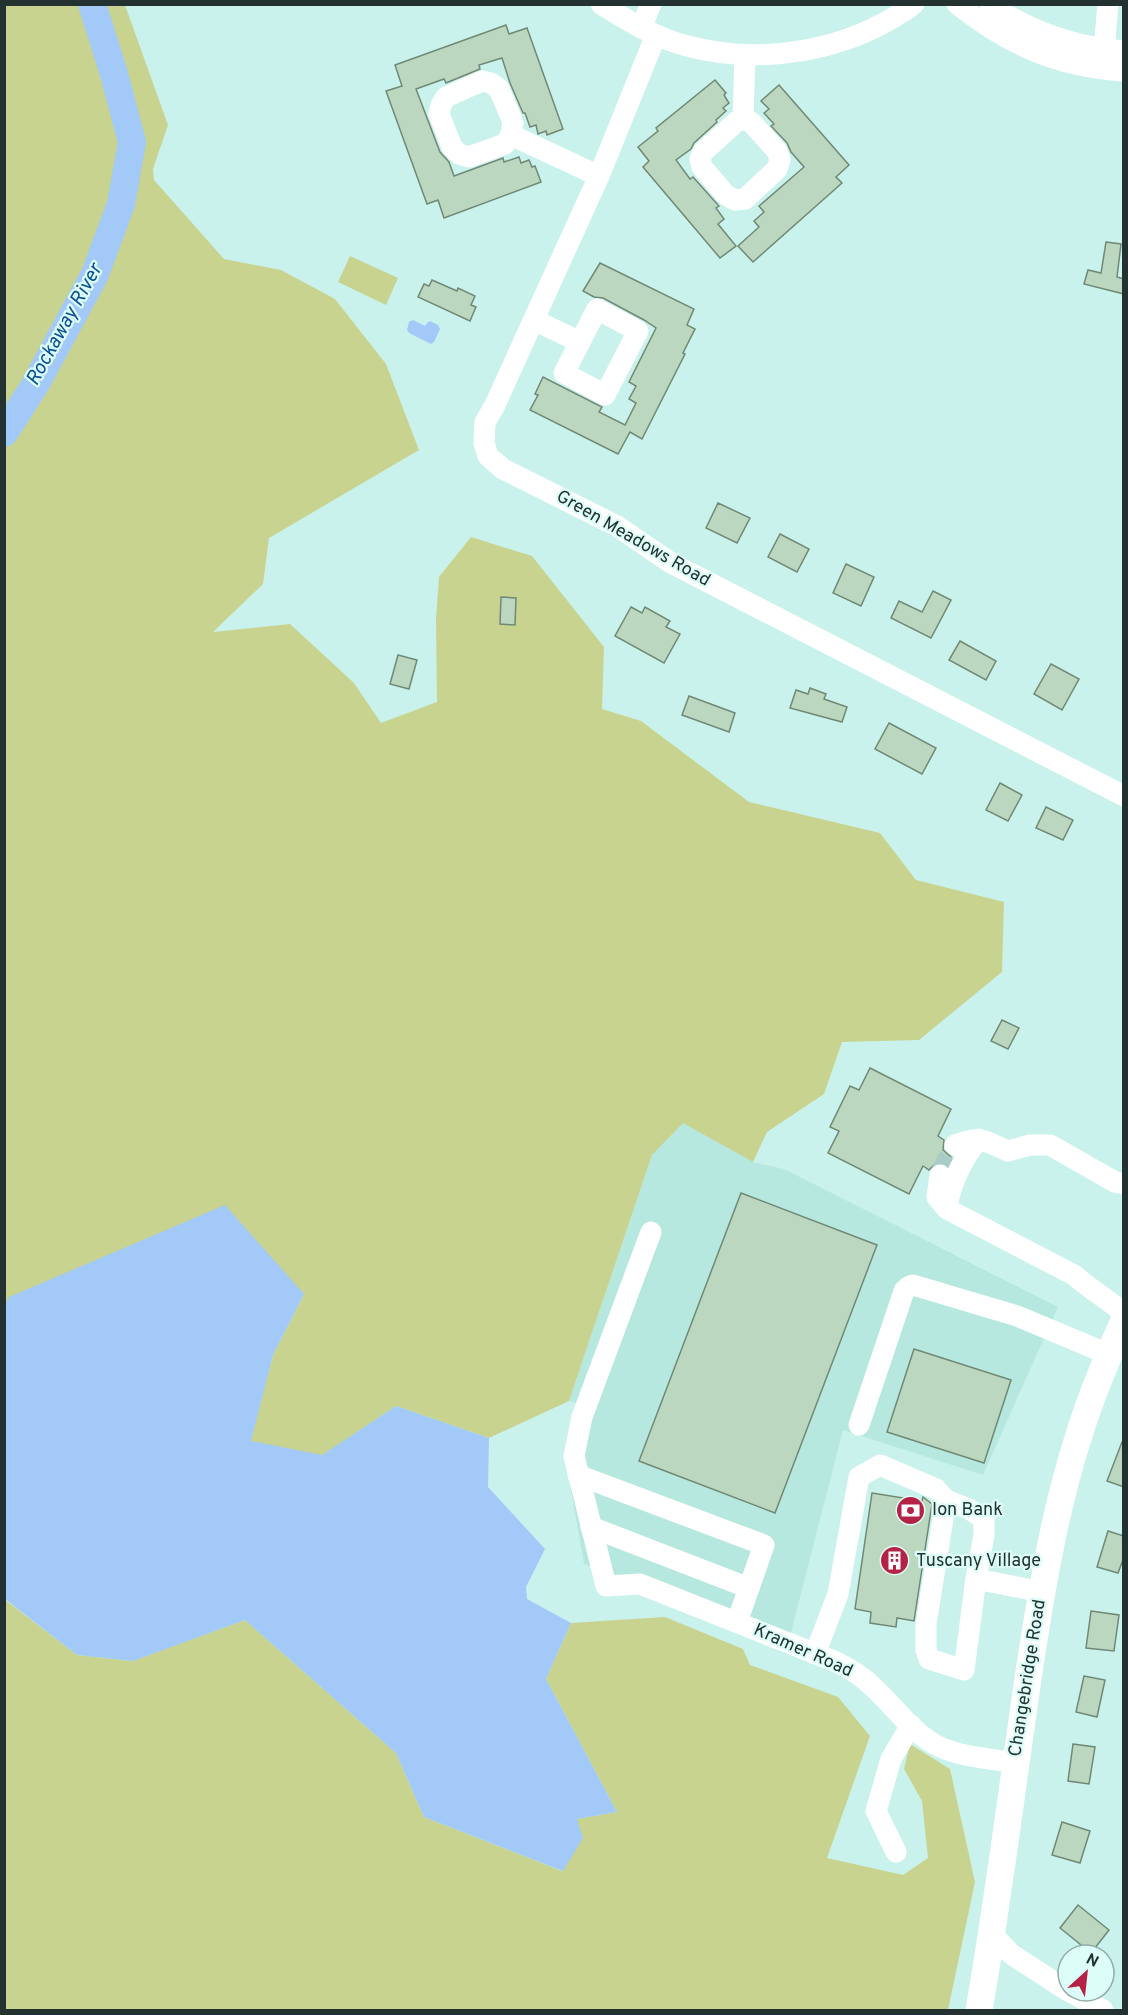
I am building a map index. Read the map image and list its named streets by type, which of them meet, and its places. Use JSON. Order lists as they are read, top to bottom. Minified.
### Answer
{"streets":{"main road":["Changebridge Road"],"street":["Green Meadows Road","Kramer Road"]},"crossings":[["Kramer Road","Changebridge Road"]],"water":["Rockaway River"],"places":{"bank":["Ion Bank"],"building":["Tuscany Village"]},"north":"top right"}
